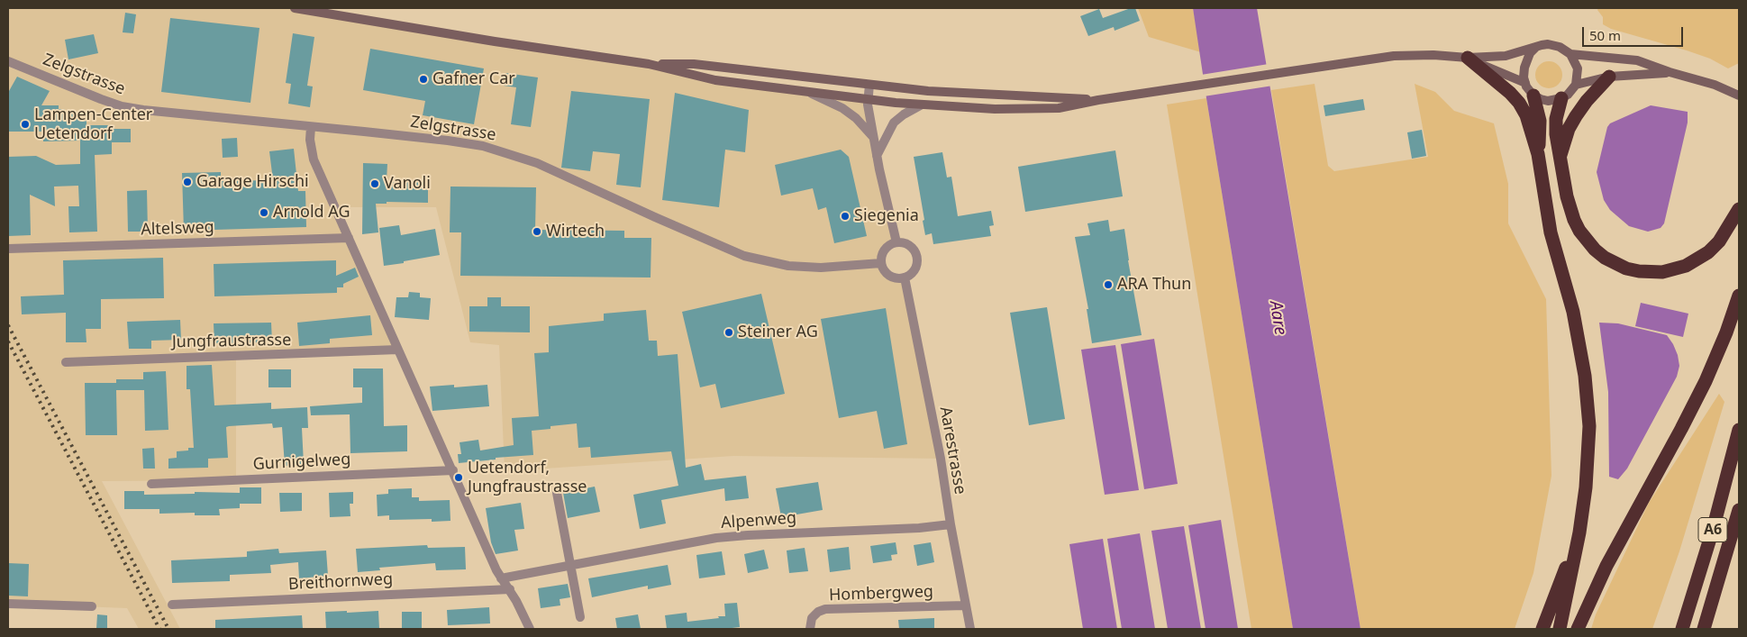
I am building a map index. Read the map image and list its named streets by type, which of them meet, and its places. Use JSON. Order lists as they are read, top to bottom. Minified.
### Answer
{"streets":{"highway":["A6"],"street":["Zelgstrasse","Altelsweg","Jungfraustrasse","Aarestrasse","Gurnigelweg","Alpenweg","Breithornweg","Hombergweg"]},"crossings":[["Zelgstrasse","Aarestrasse"],["Aarestrasse","Alpenweg"],["Aarestrasse","Hombergweg"]],"water":["Aare"],"places":["Gafner Car","Lampen-Center Uetendorf","Garage Hirschi","Vanoli","Arnold AG","Siegenia","Wirtech","ARA Thun","Steiner AG","Uetendorf, Jungfraustrasse"],"scale_bar":"50 m"}
